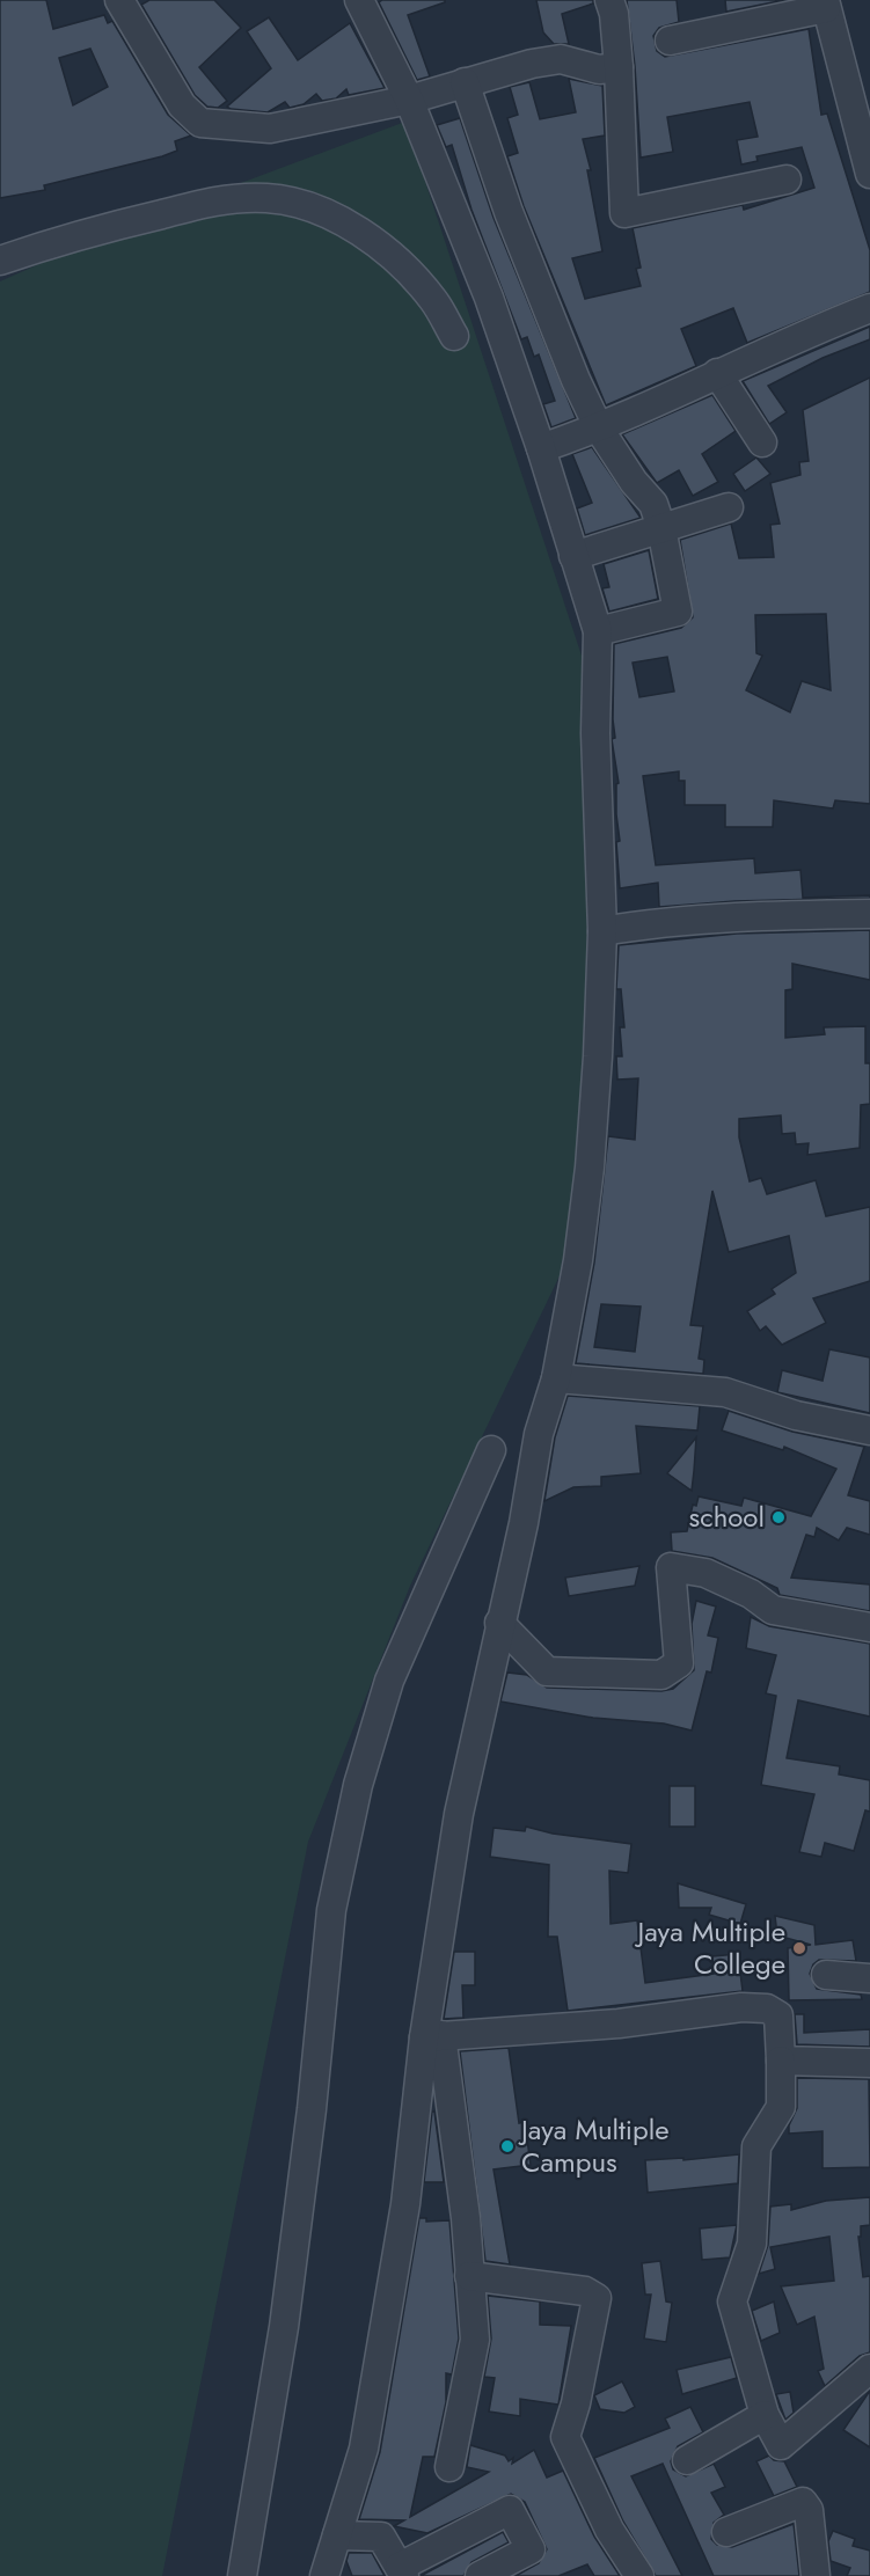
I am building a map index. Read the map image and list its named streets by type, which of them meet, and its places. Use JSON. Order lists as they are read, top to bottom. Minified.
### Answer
{"places":["school","Jaya Multiple College","Jaya Multiple Campus"]}
